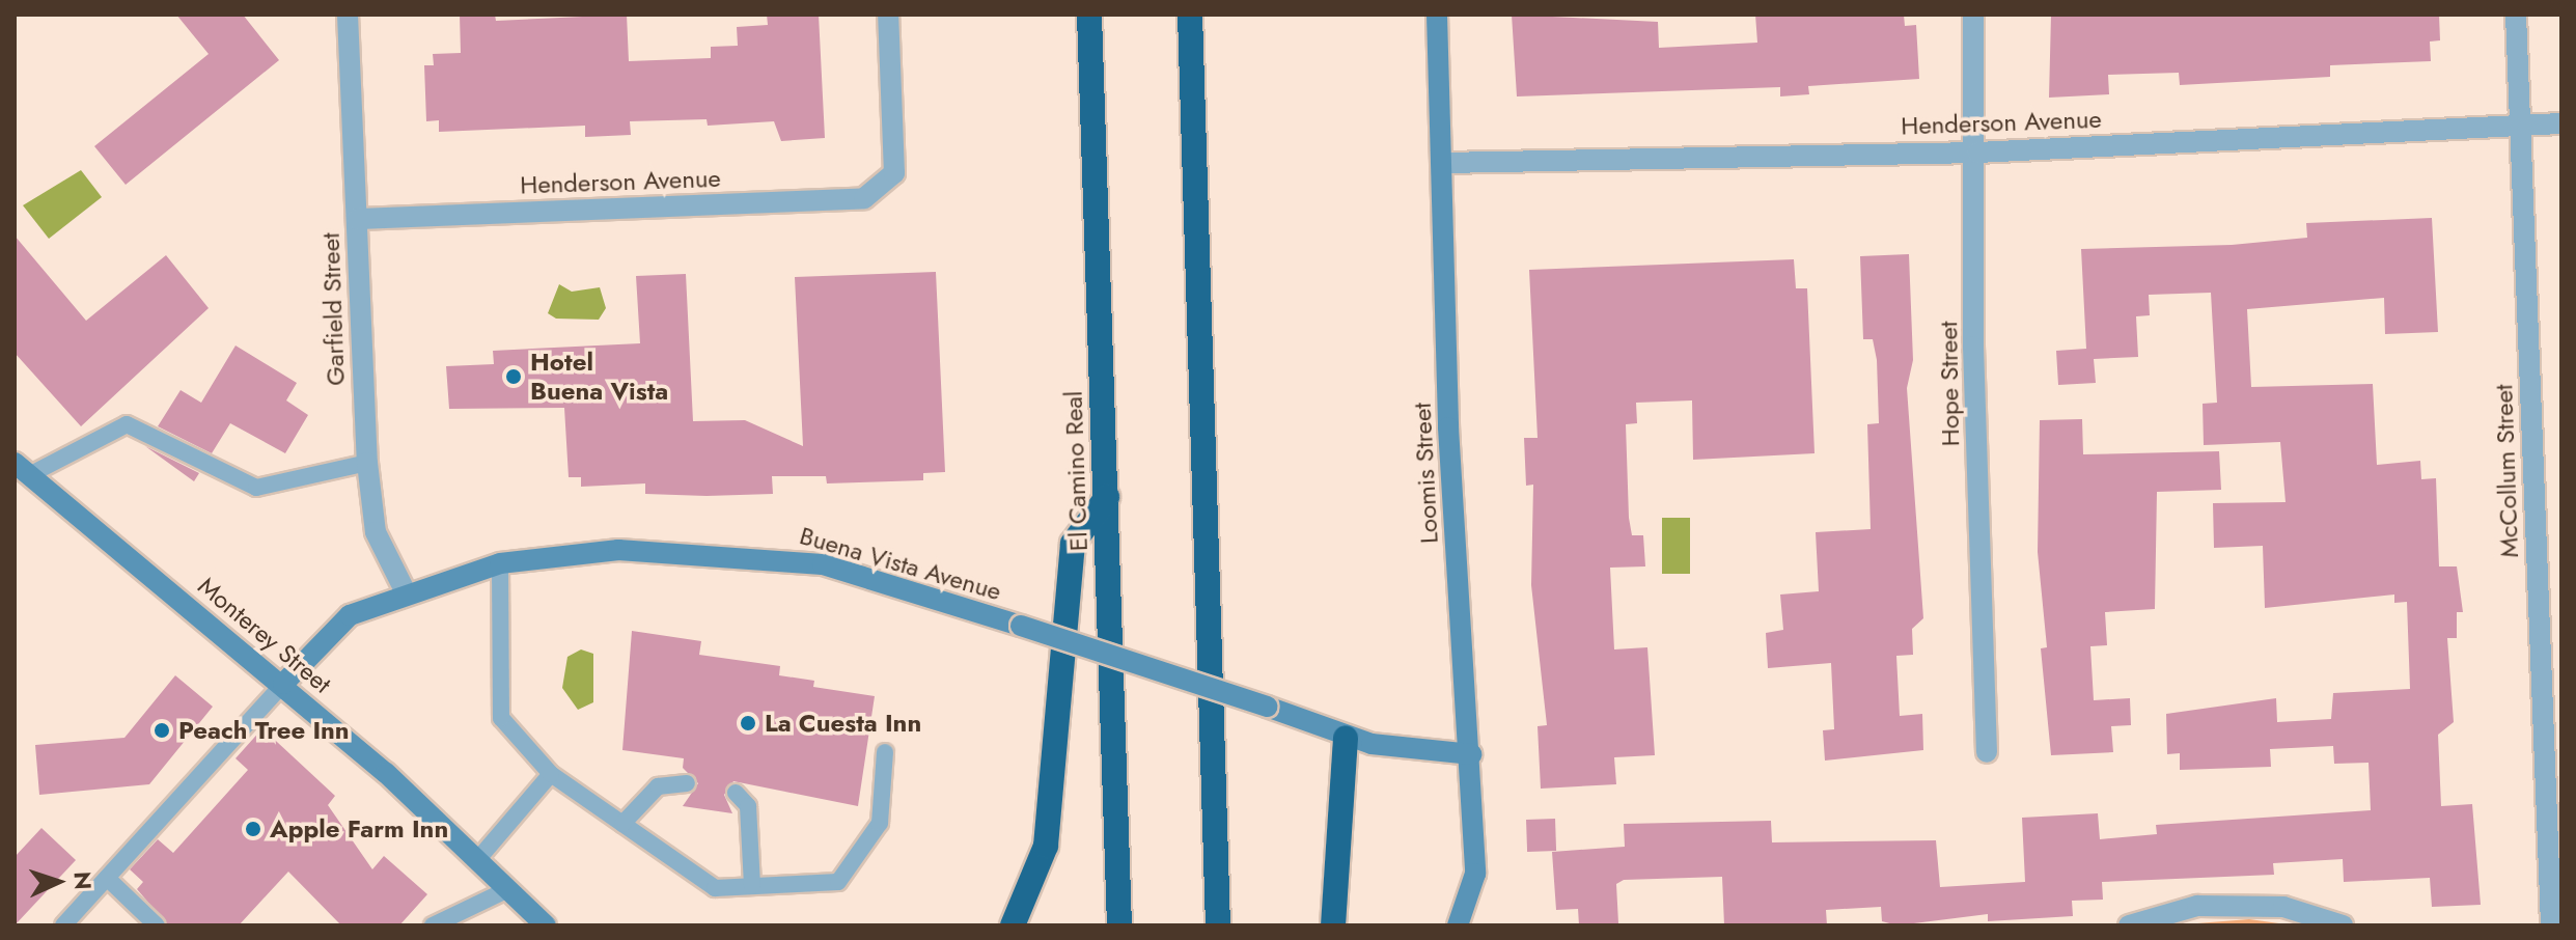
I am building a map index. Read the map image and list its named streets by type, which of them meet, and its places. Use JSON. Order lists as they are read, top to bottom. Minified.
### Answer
{"streets":{"highway":["El Camino Real"],"street":["Henderson Avenue","Garfield Street","Hope Street","McCollum Street","Loomis Street","Buena Vista Avenue","Monterey Street"]},"crossings":[["Henderson Avenue","Garfield Street"],["Henderson Avenue","Hope Street"],["Henderson Avenue","McCollum Street"],["Henderson Avenue","Loomis Street"],["Garfield Street","Buena Vista Avenue"],["Loomis Street","Buena Vista Avenue"],["Buena Vista Avenue","Monterey Street"]],"places":["Hotel Buena Vista","La Cuesta Inn","Peach Tree Inn","Apple Farm Inn"],"north":"right"}
